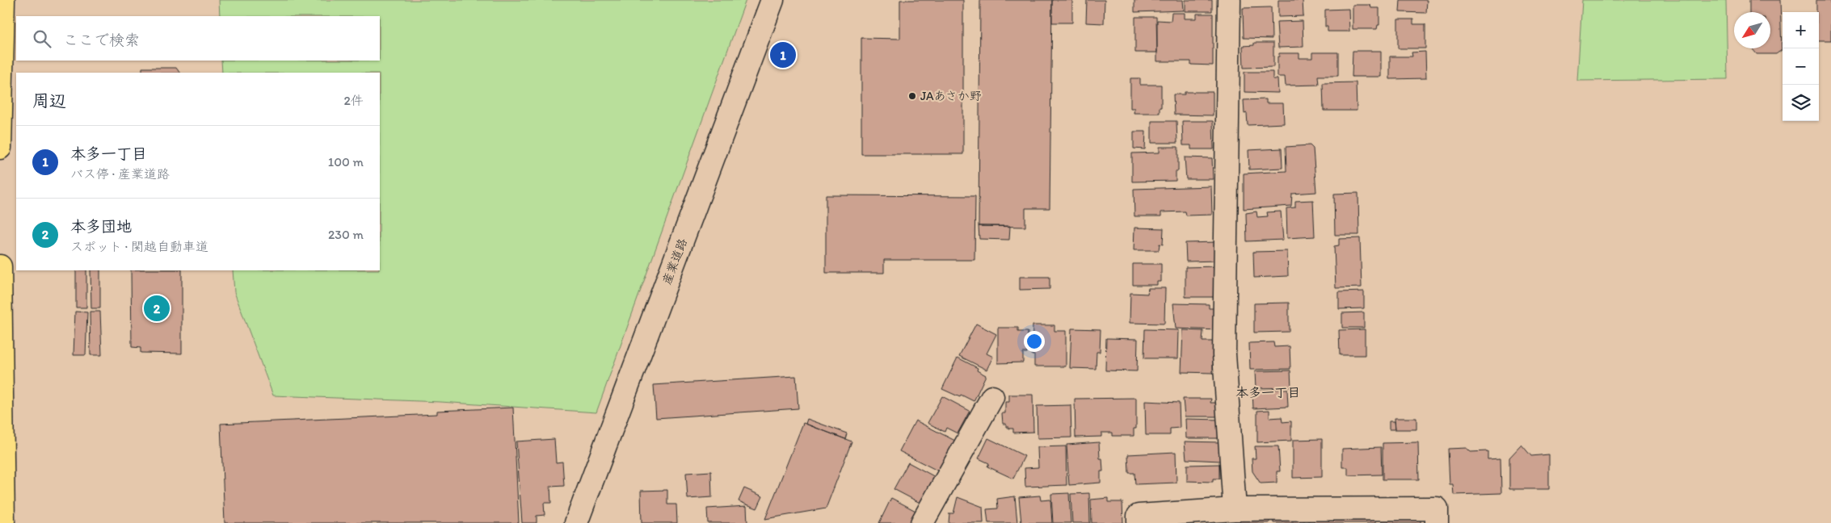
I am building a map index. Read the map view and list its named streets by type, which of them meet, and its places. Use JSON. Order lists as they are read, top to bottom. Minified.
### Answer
{"streets":{"street":["産業道路"]},"districts":["本多一丁目"],"places":["JAあさか野"],"north":"bottom left","page":{"map_buttons":["+","−"],"search":"ここで検索","pins":["1","2"],"heading":["周辺","2件"],"list":[{"mark":"1","name":"本多一丁目","note":"バス停 · 産業道路","value":"100 m"},{"mark":"2","name":"本多団地","note":"スポット · 関越自動車道","value":"230 m"}]}}
